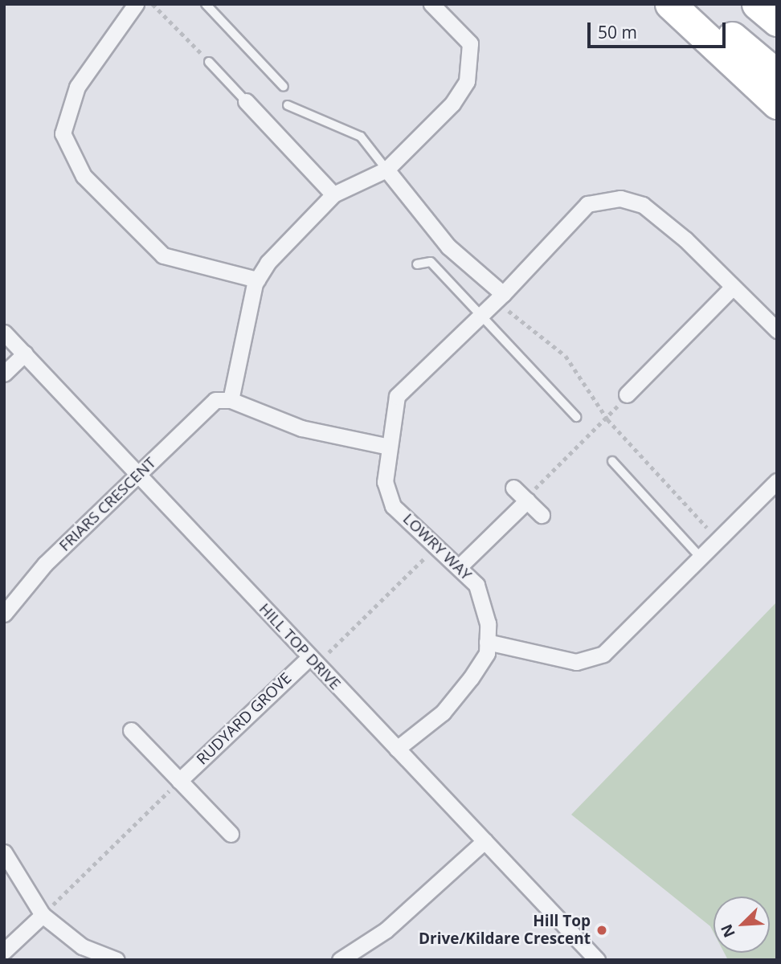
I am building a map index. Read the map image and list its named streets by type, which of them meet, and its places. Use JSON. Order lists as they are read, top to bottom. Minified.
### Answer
{"streets":{"street":["FRIARS CRESCENT","LOWRY WAY","HILL TOP DRIVE","RUDYARD GROVE"]},"crossings":[["FRIARS CRESCENT","HILL TOP DRIVE"],["LOWRY WAY","HILL TOP DRIVE"],["HILL TOP DRIVE","RUDYARD GROVE"]],"places":["Hill Top Drive/Kildare Crescent"],"scale_bar":"50 m","north":"bottom left"}
